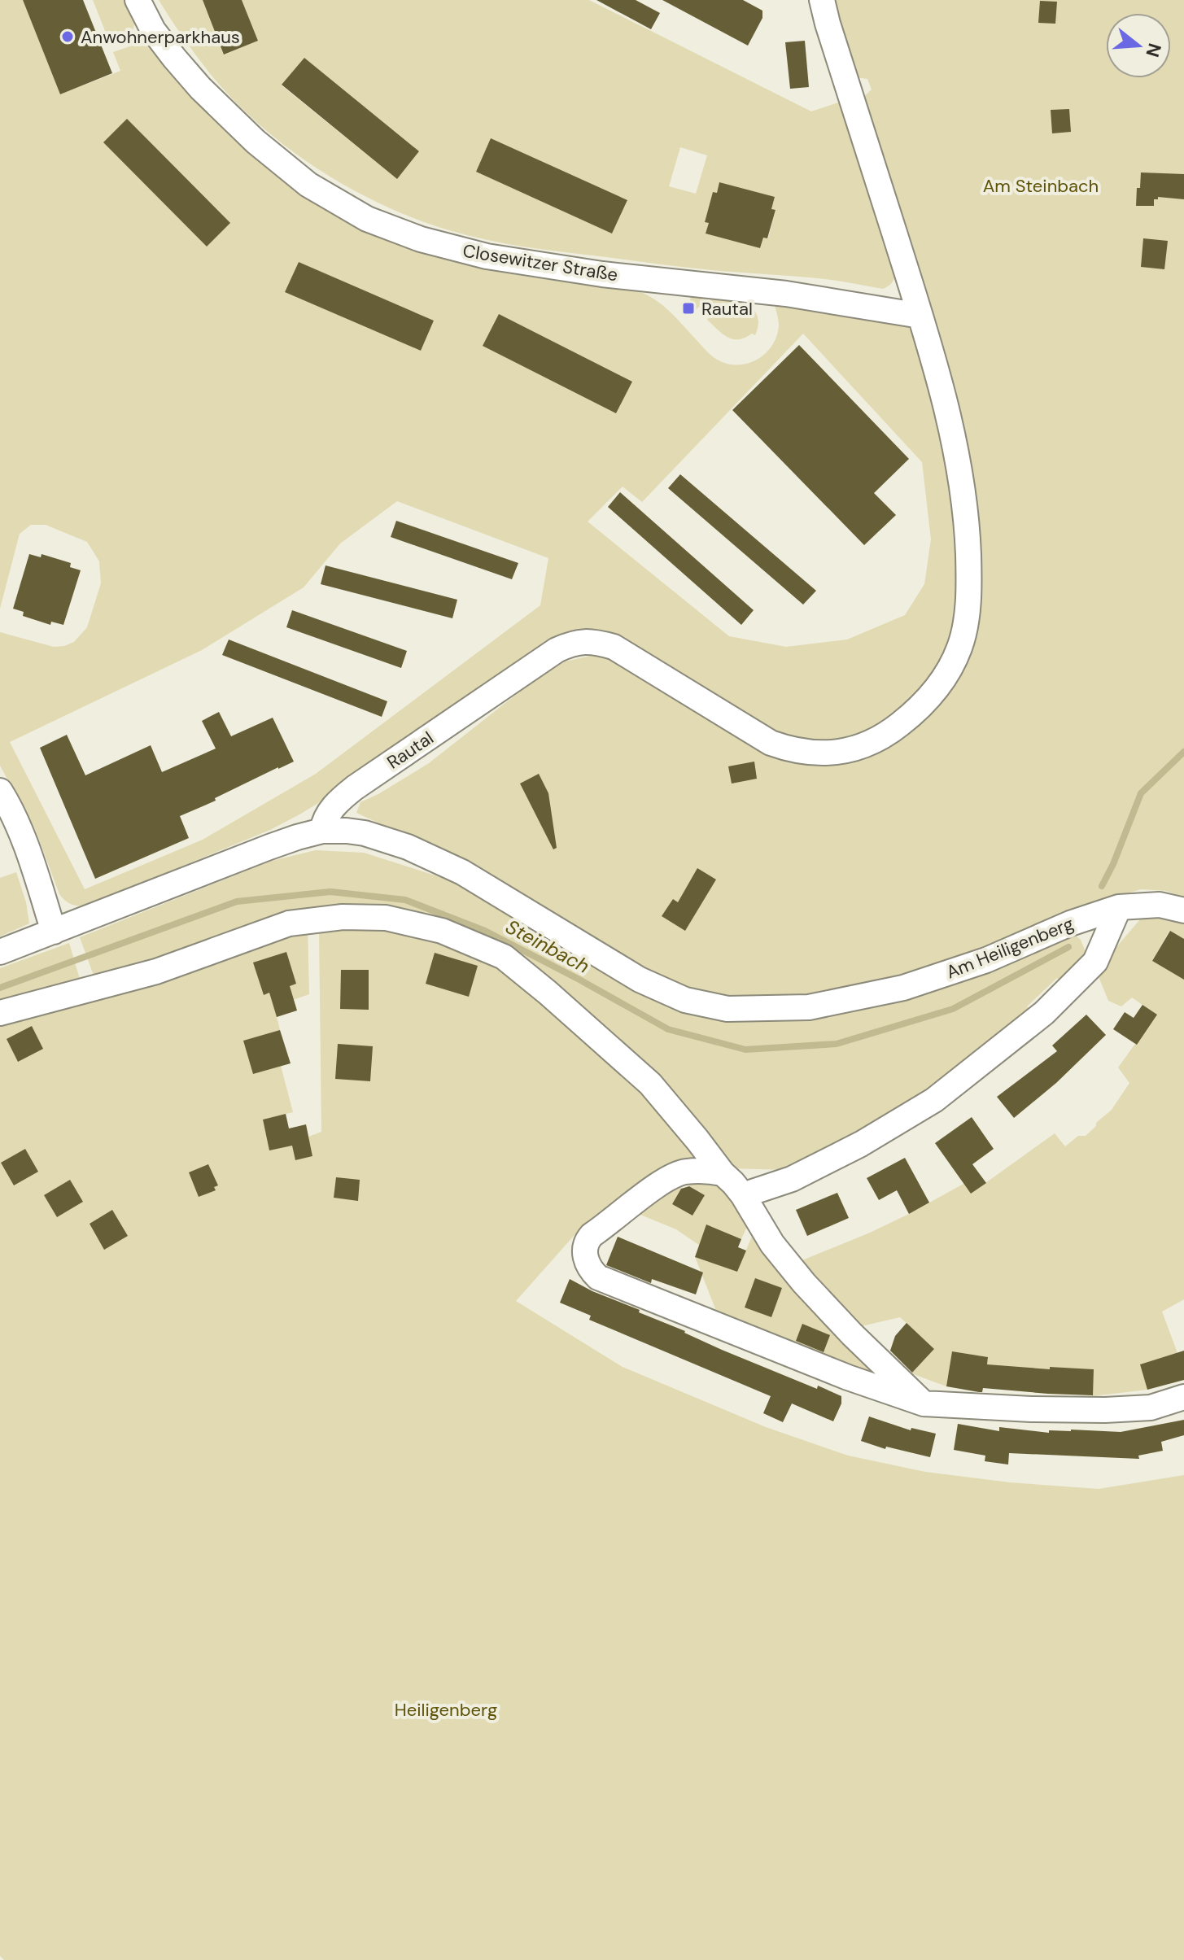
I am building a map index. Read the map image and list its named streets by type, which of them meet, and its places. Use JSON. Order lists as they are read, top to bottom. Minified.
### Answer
{"streets":{"street":["Closewitzer Straße","Rautal","Am Heiligenberg"]},"crossings":[["Closewitzer Straße","Rautal"],["Rautal","Am Heiligenberg"]],"water":["Steinbach"],"parks":["Am Steinbach","Heiligenberg"],"places":{"other":["Anwohnerparkhaus"],"transit":["Rautal"]},"north":"right"}
